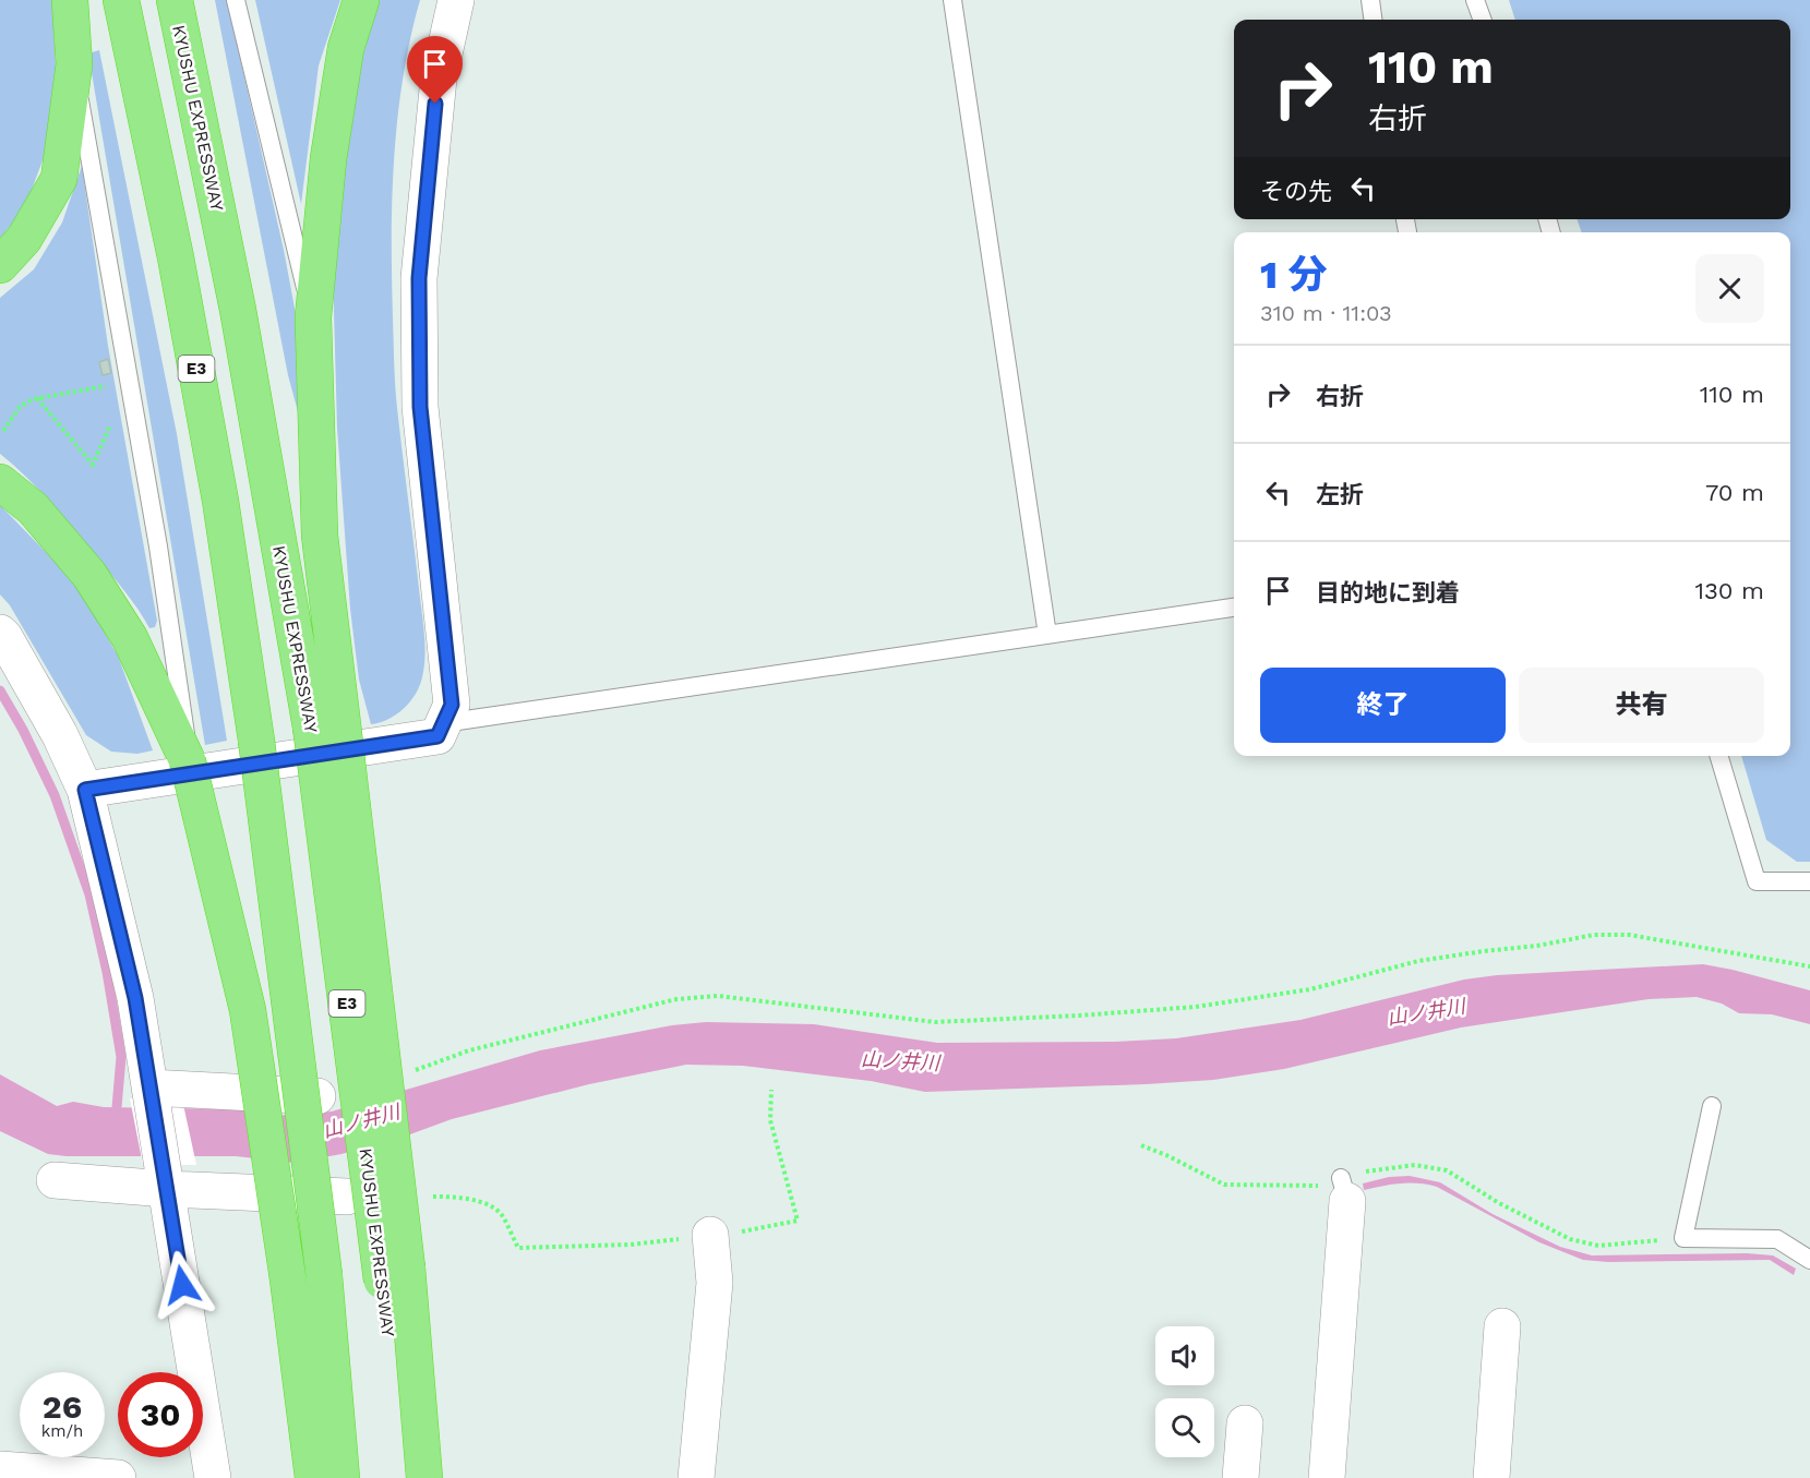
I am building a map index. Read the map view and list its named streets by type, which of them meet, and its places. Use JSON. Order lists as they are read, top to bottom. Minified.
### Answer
{"streets":{"highway":["KYUSHU EXPRESSWAY","E3"]},"water":["山ノ井川"],"page":{"turn":["110 m","右折"],"then":"その先","heading":["1 分","310 m · 11:03"],"list":[{"name":"右折","value":"110 m"},{"name":"左折","value":"70 m"},{"name":"目的地に到着","value":"130 m"}],"buttons":["終了","共有"],"speed":"26 km/h","limit":"30"}}
